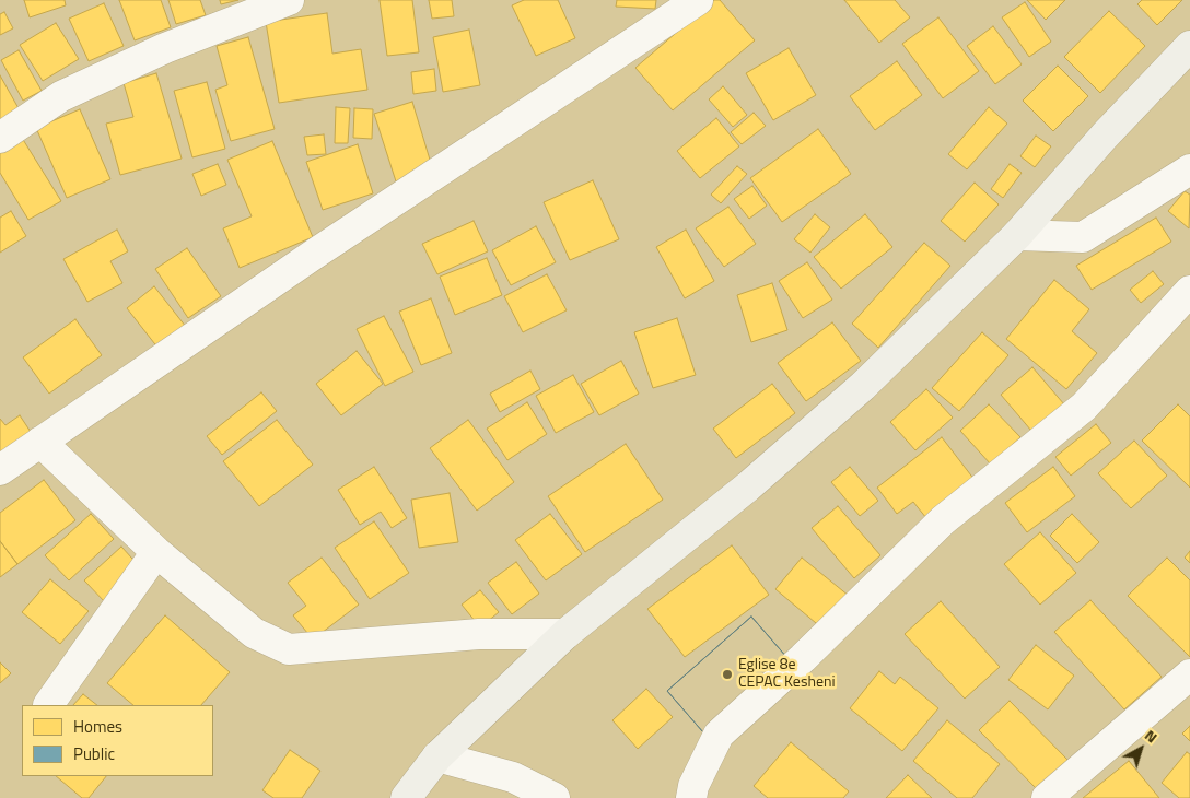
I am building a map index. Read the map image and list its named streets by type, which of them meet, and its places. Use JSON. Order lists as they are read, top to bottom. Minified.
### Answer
{"places":["Eglise 8e CEPAC Kesheni"],"legend":["Homes","Public"],"north":"top right"}
